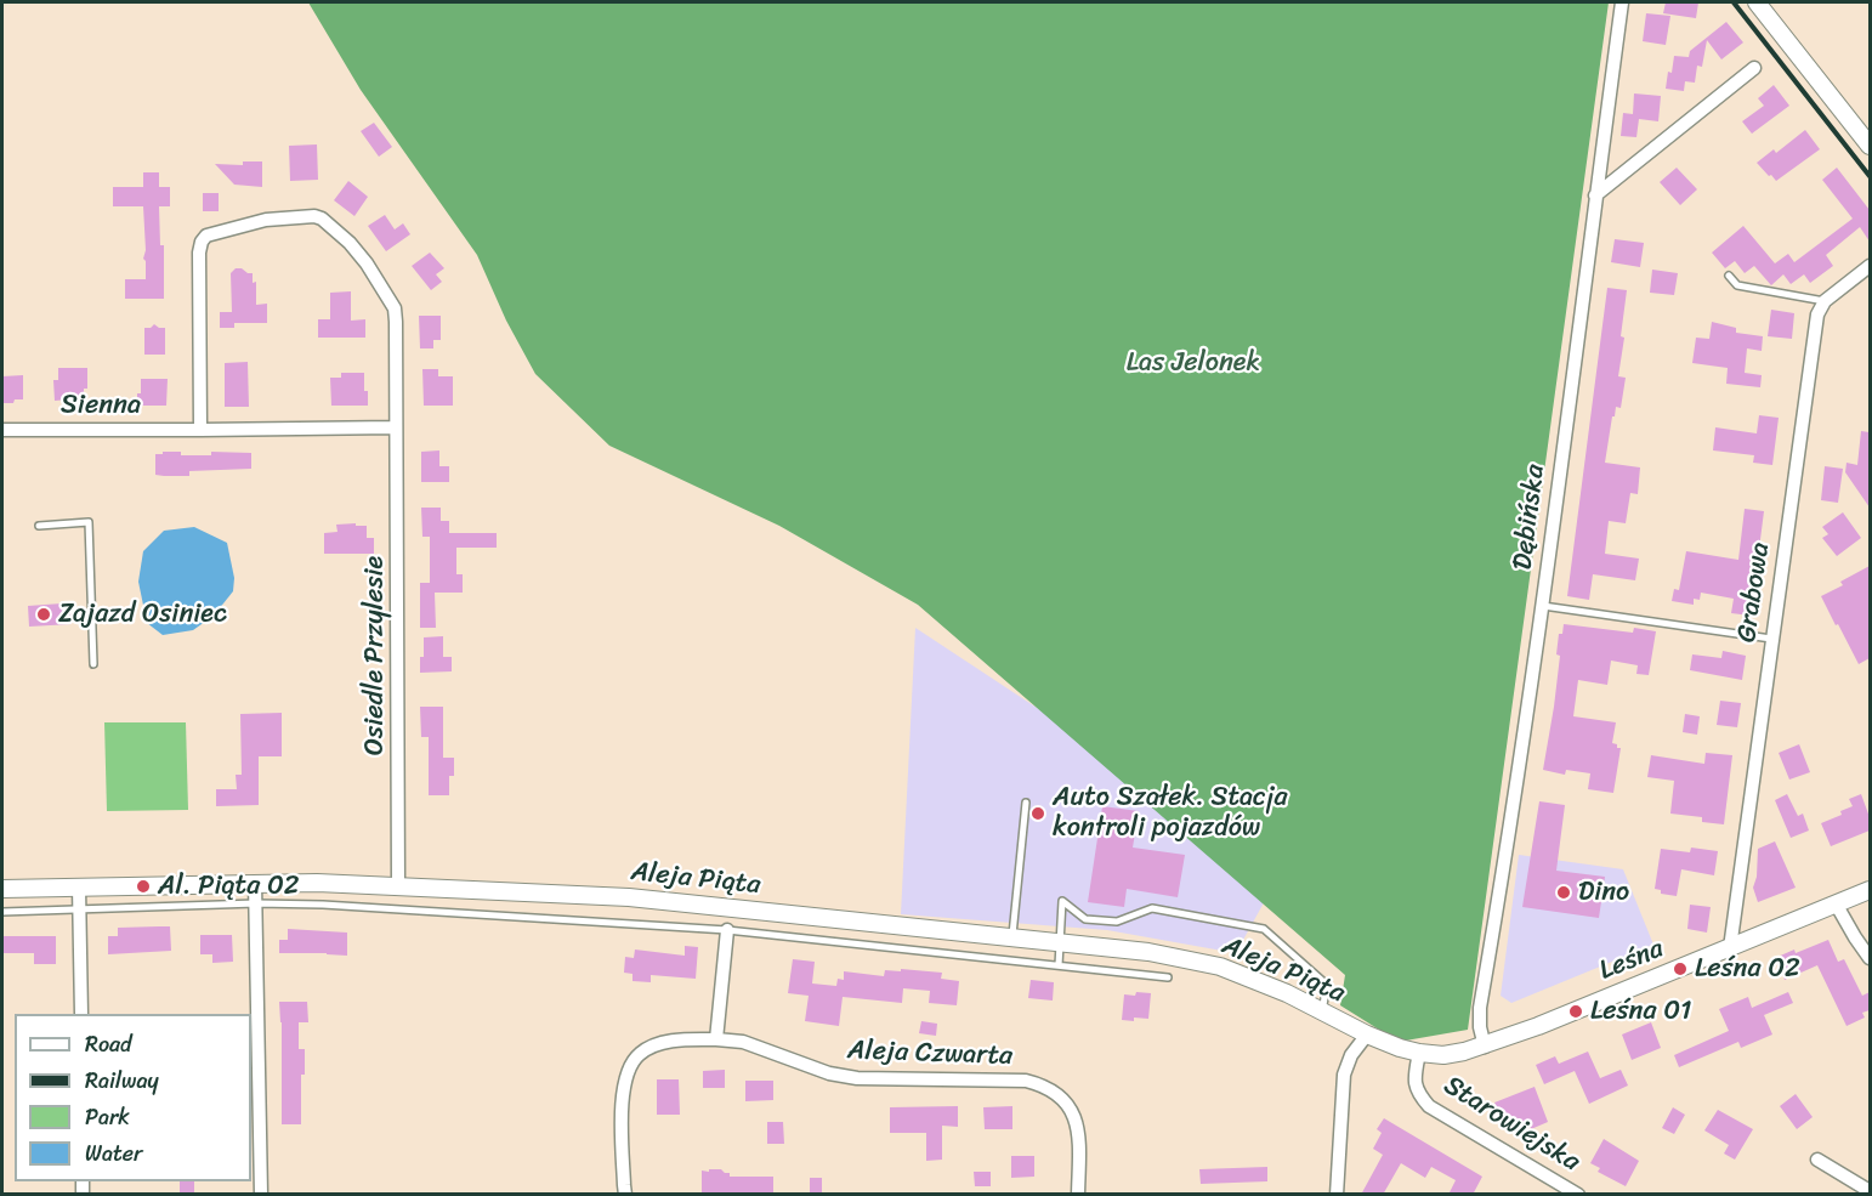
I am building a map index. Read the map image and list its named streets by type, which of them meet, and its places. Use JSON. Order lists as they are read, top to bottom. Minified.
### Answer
{"streets":{"street":["Sienna","Dębińska","Grabowa","Osiedle Przylesie","Aleja Piąta","Leśna","Aleja Czwarta","Starowiejska"]},"crossings":[["Sienna","Osiedle Przylesie"],["Dębińska","Leśna"],["Grabowa","Leśna"],["Osiedle Przylesie","Aleja Piąta"],["Aleja Piąta","Leśna"],["Leśna","Starowiejska"]],"parks":["Las Jelonek"],"places":["Zajazd Osiniec","Auto Szałek. Stacja kontroli pojazdów","Al. Piąta 02","Dino","Leśna 02","Leśna 01"],"legend":["Road","Railway","Park","Water"]}
